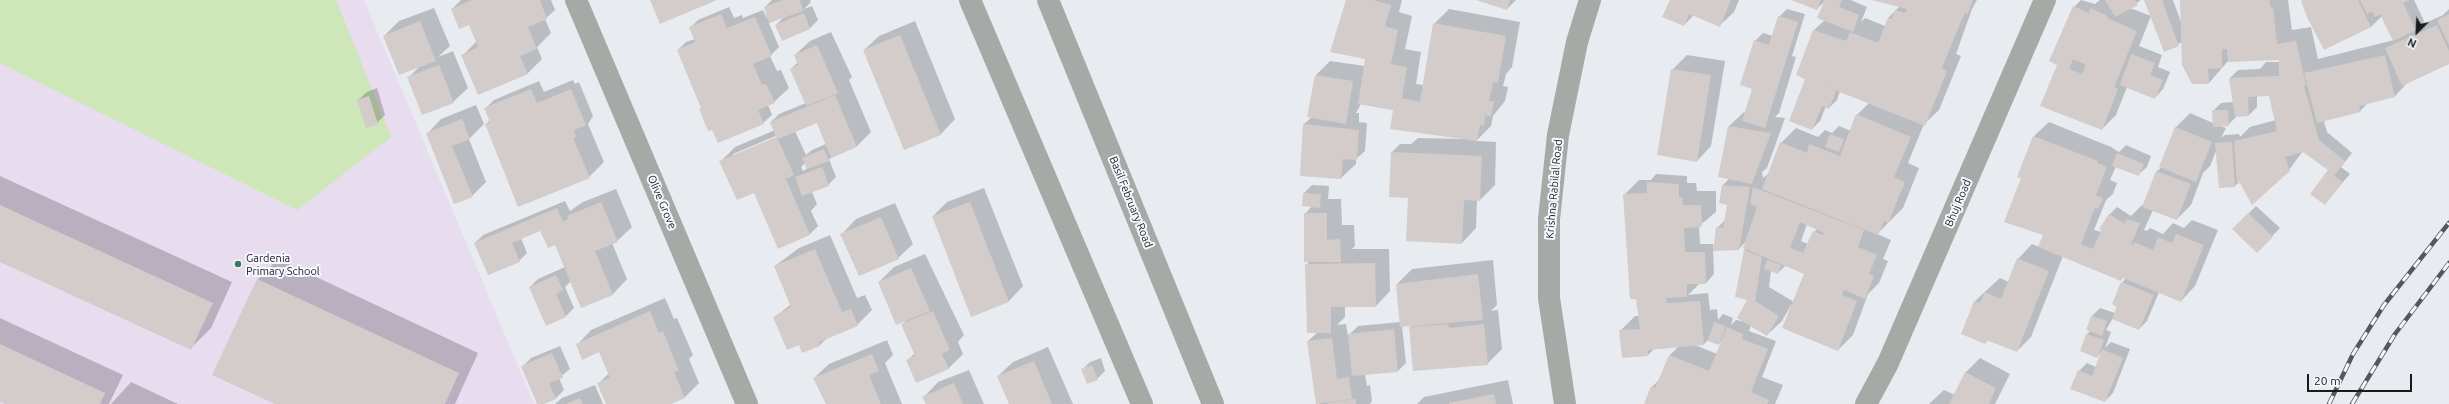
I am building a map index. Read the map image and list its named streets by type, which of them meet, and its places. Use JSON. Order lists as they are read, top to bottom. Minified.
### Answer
{"streets":{"street":["Krishna Rabilal Road","Olive Grove","Basil February Road","Bhuj Road"]},"places":["Gardenia Primary School"],"scale_bar":"20 m","north":"bottom left"}
